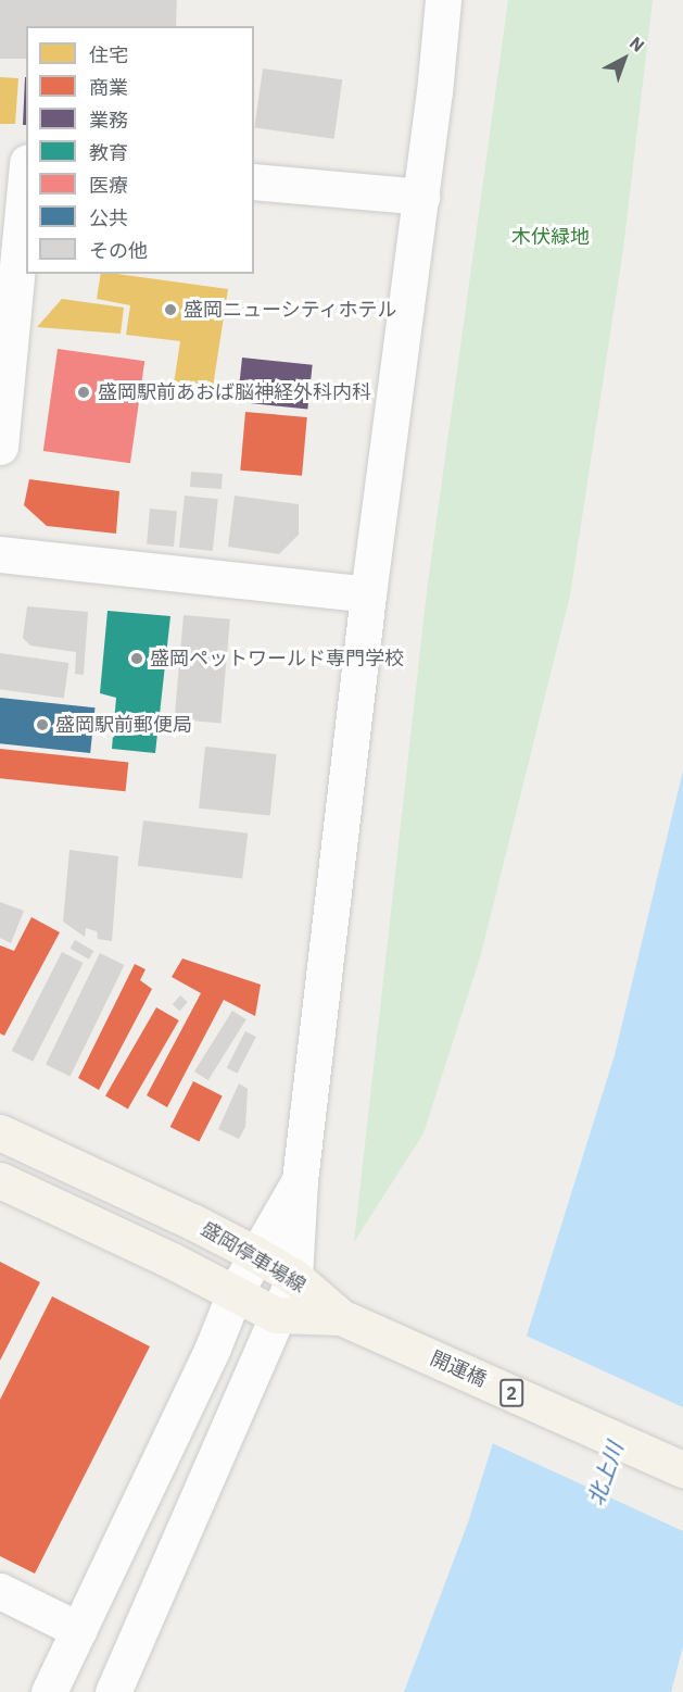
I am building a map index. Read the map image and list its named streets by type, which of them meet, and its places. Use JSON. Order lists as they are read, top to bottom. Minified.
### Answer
{"streets":{"main road":["盛岡停車場線","開運橋","2"]},"crossings":[["盛岡停車場線","開運橋"]],"water":["北上川"],"parks":["木伏緑地"],"places":["盛岡ニューシティホテル","盛岡駅前あおば脳神経外科内科","盛岡ペットワールド専門学校","盛岡駅前郵便局"],"legend":["住宅","商業","業務","教育","医療","公共","その他"],"north":"top right"}
